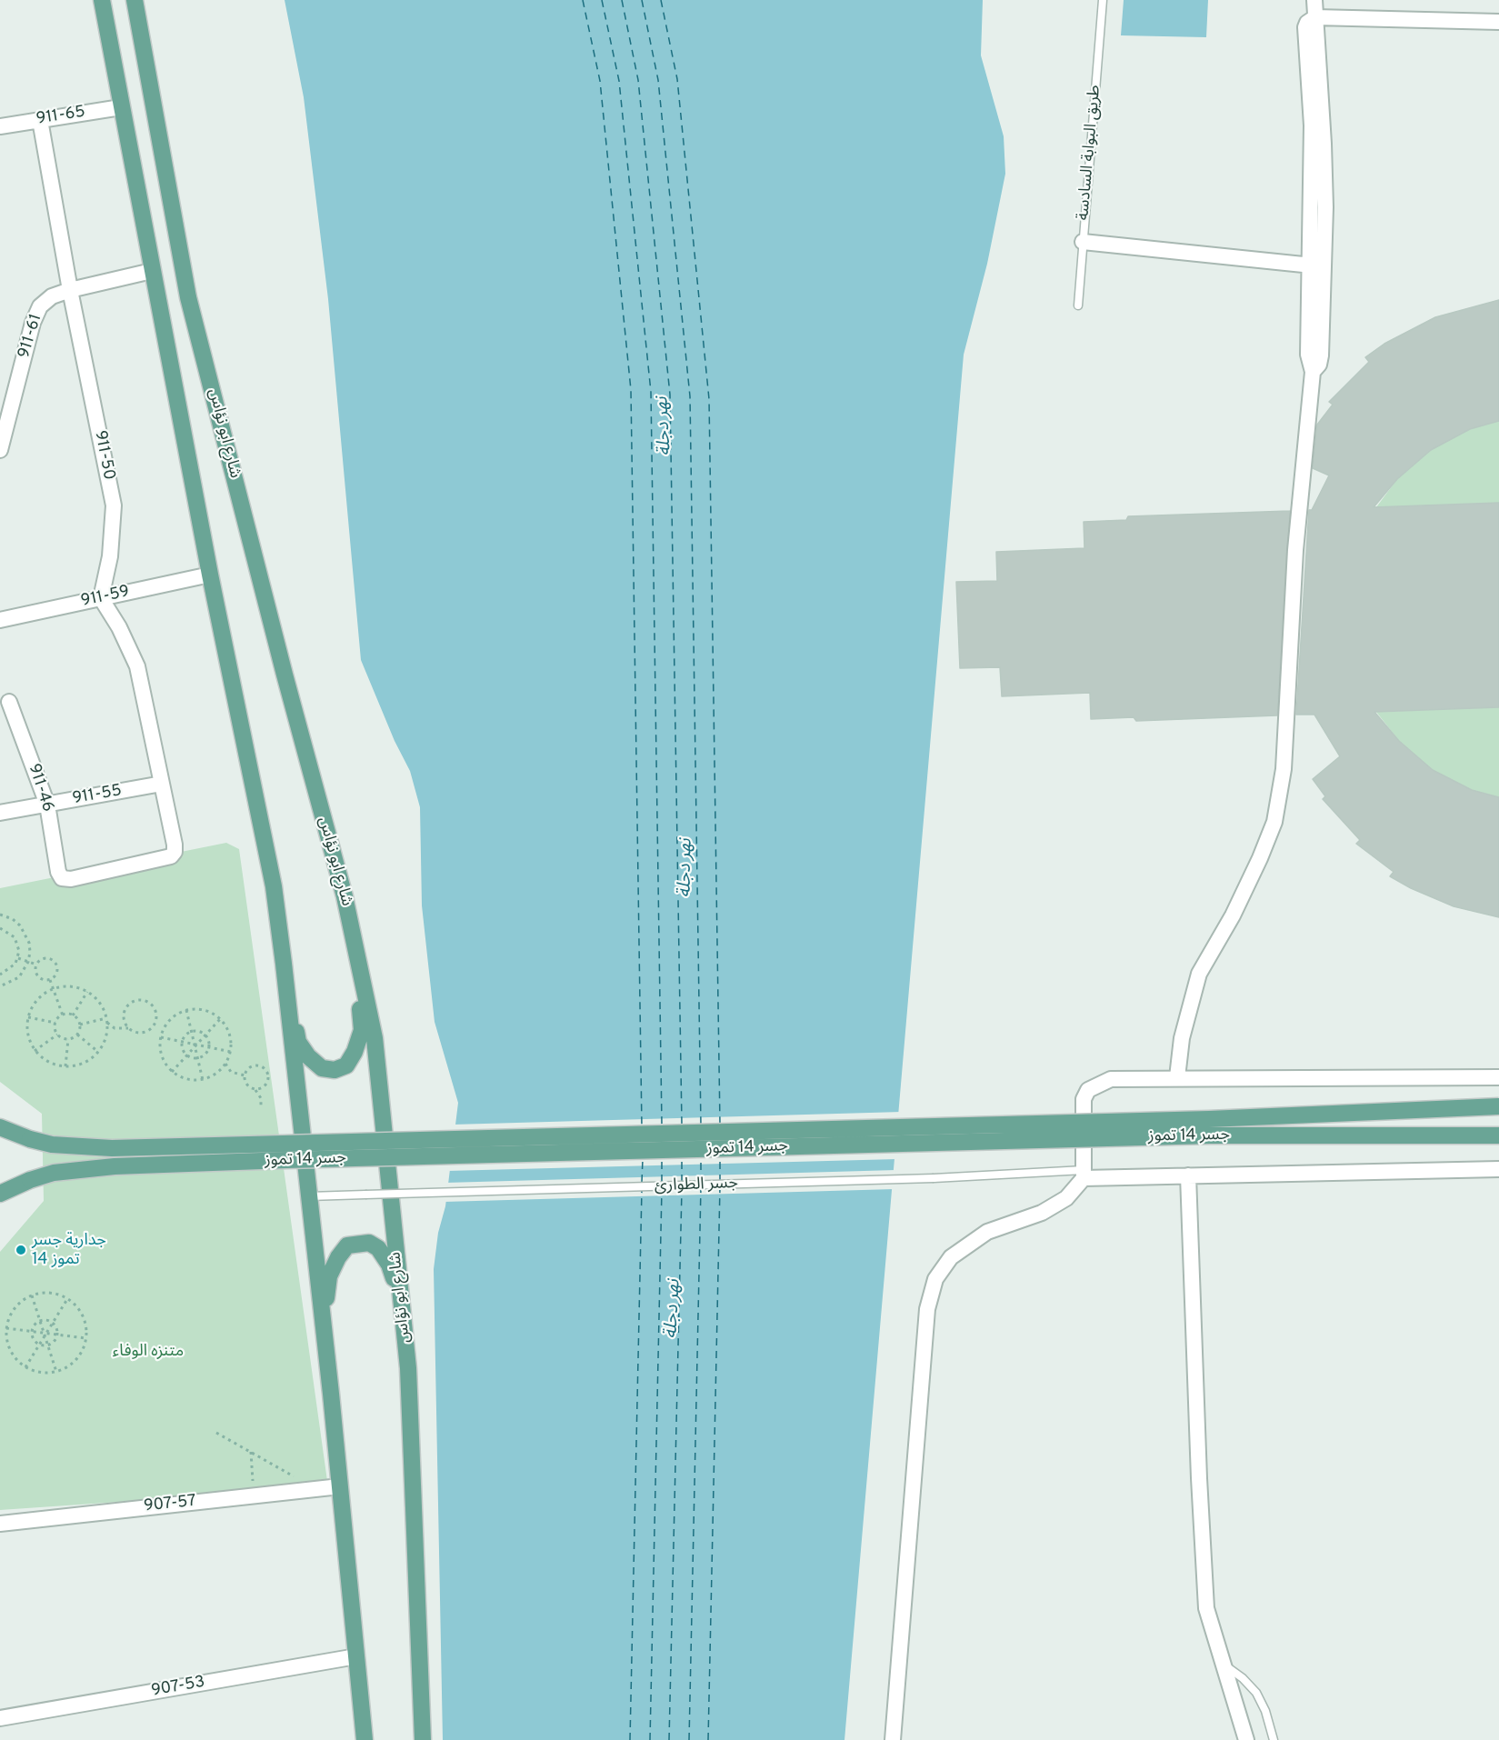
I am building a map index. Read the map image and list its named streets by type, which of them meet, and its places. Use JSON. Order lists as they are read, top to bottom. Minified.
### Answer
{"streets":{"main road":["شارع ابو نؤاس","جسر 14 تموز"],"street":["911-65","911-61","911-50","911-59","911-46","911-55","907-57","907-53"],"lane":["طريق البوابة السادسة","جسر الطوارئ"]},"crossings":[["911-65","911-50"],["911-61","911-50"],["911-50","911-59"],["911-46","911-55"]],"water":["نهر دجلة"],"parks":["متنزه الوفاء"],"places":["جدارية جسر 14 تموز"]}
